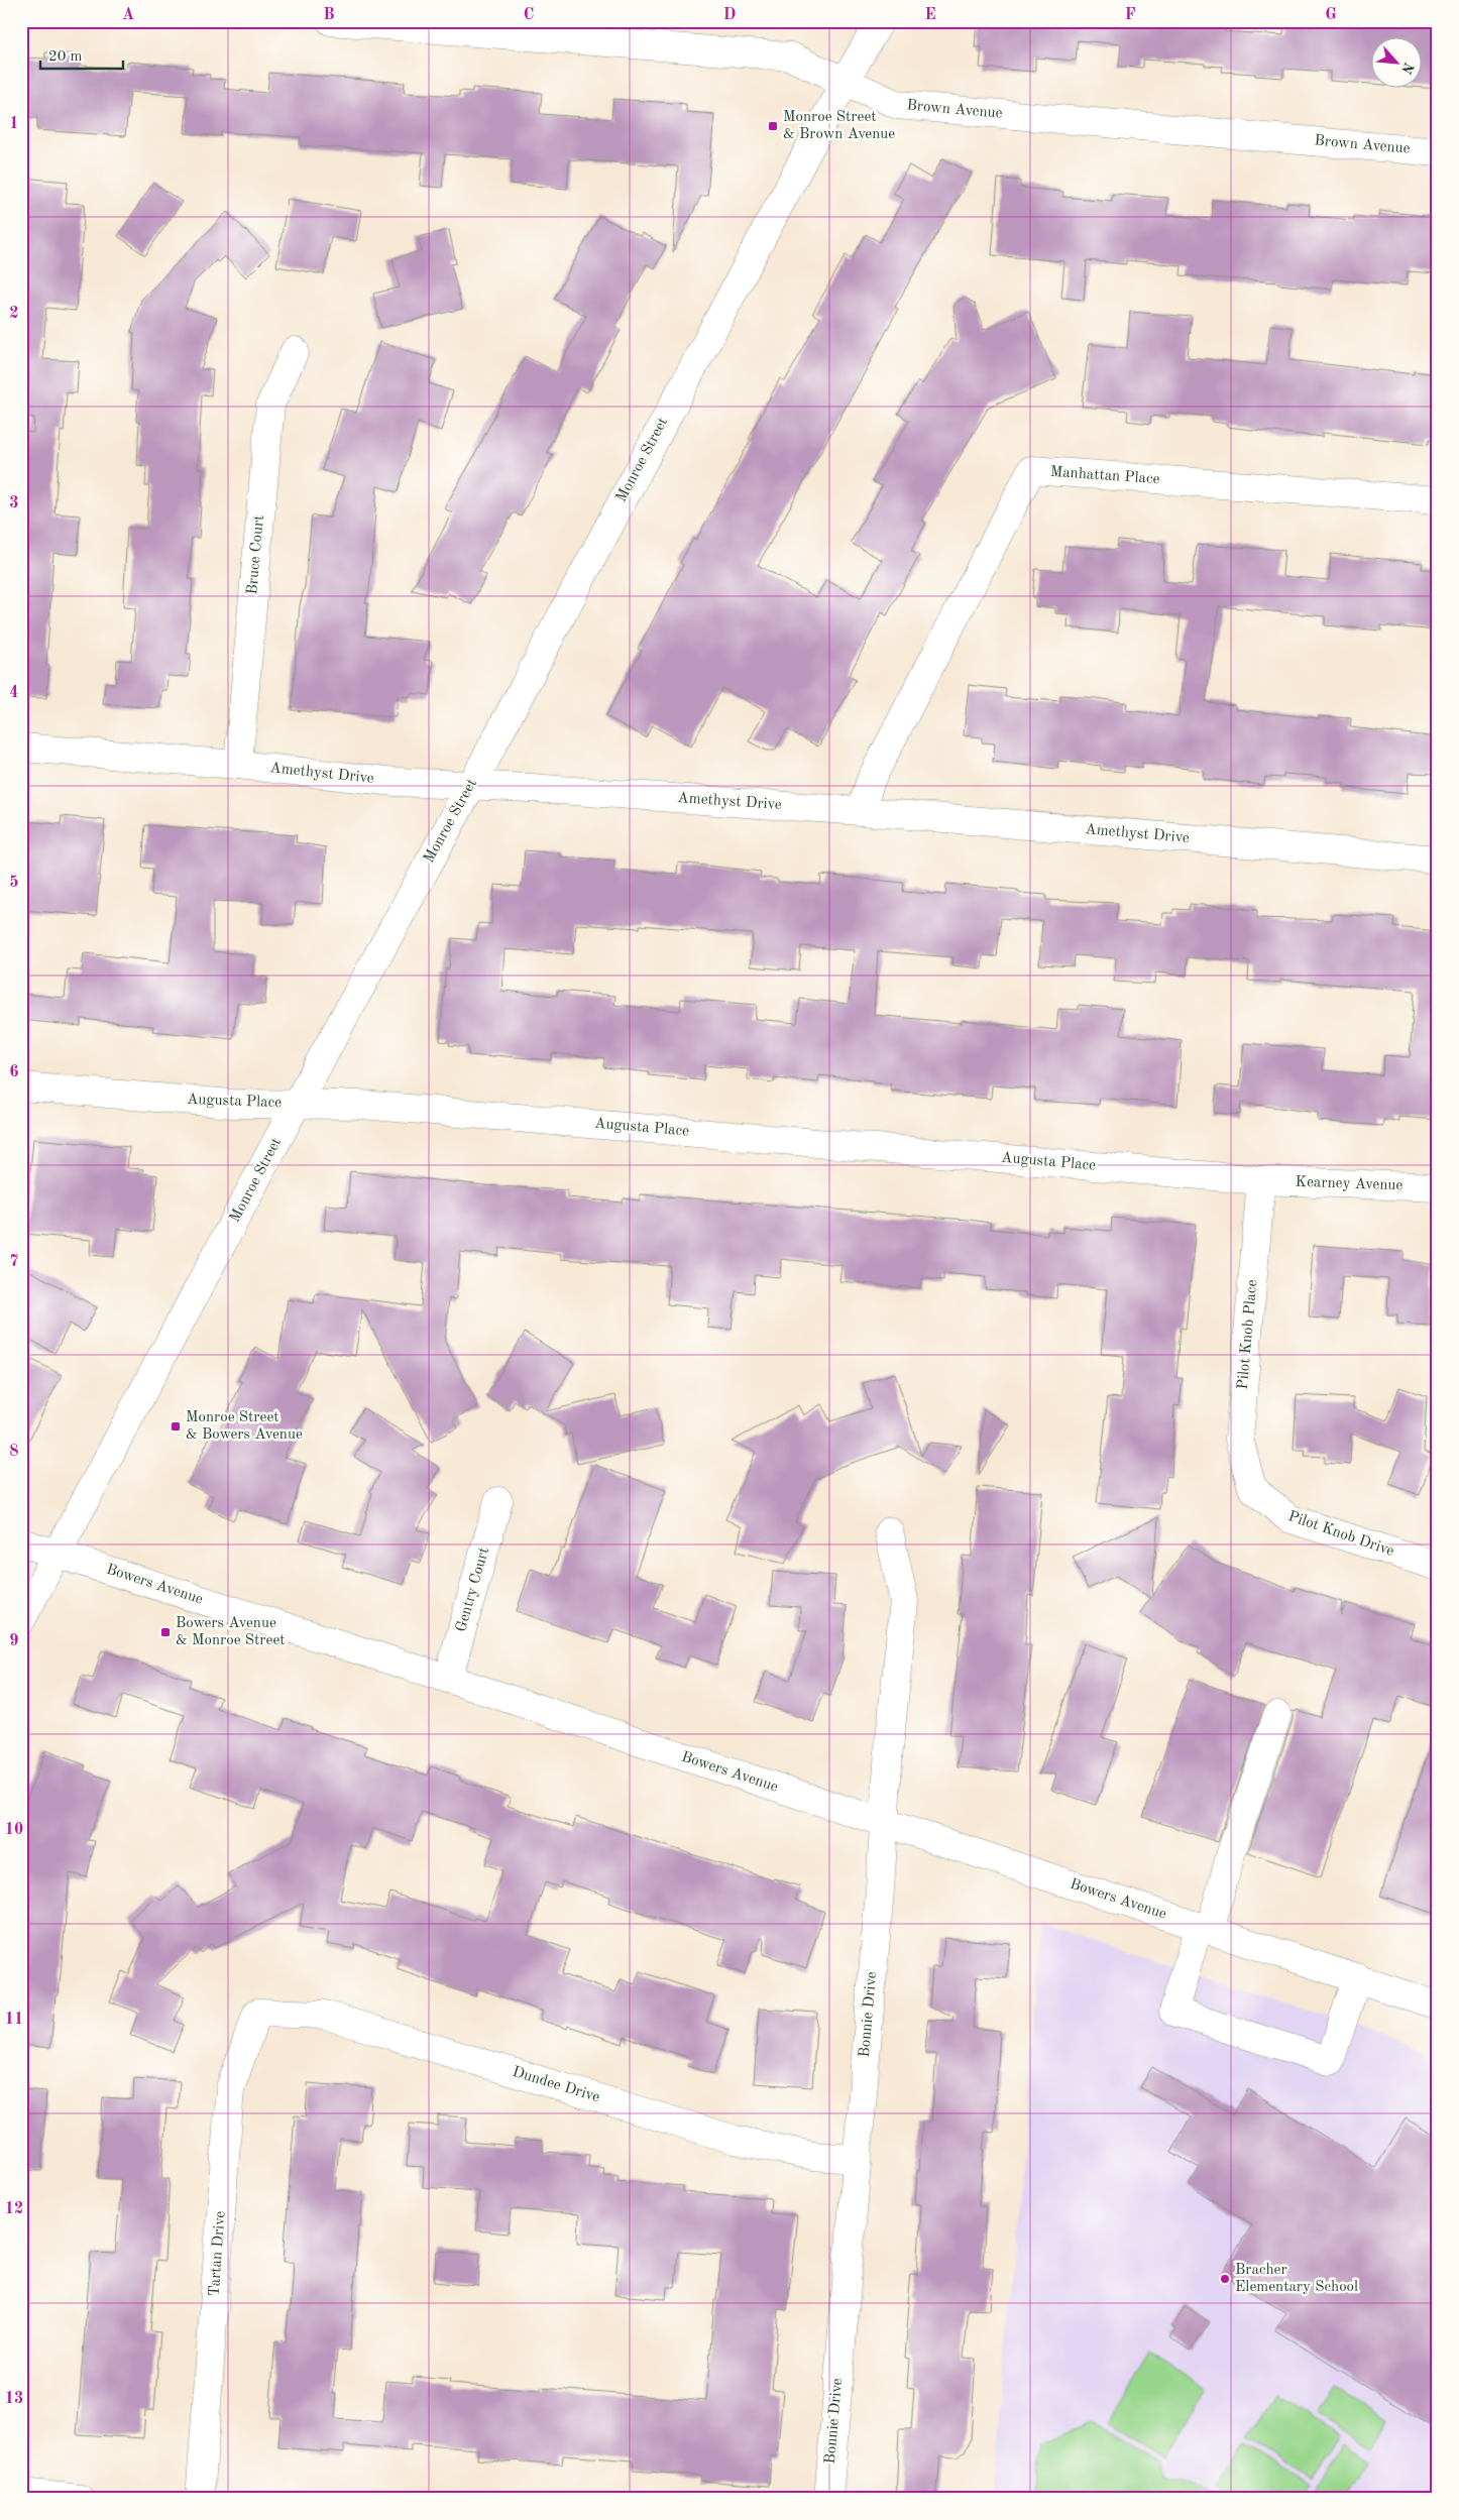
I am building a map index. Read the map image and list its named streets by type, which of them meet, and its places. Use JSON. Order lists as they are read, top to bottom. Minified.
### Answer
{"streets":{"street":["Brown Avenue","Monroe Street","Manhattan Place","Bruce Court","Amethyst Drive","Augusta Place","Kearney Avenue","Pilot Knob Place","Pilot Knob Drive","Bowers Avenue","Gentry Court","Bonnie Drive","Dundee Drive","Tartan Drive"]},"crossings":[["Brown Avenue","Monroe Street"],["Monroe Street","Amethyst Drive"],["Monroe Street","Augusta Place"],["Monroe Street","Bowers Avenue"],["Manhattan Place","Amethyst Drive"],["Bruce Court","Amethyst Drive"],["Augusta Place","Kearney Avenue"],["Augusta Place","Pilot Knob Place"],["Kearney Avenue","Pilot Knob Place"],["Pilot Knob Place","Pilot Knob Drive"],["Bowers Avenue","Gentry Court"],["Bowers Avenue","Bonnie Drive"],["Bonnie Drive","Dundee Drive"],["Dundee Drive","Tartan Drive"]],"places":{"transit":["Monroe Street & Brown Avenue","Monroe Street & Bowers Avenue","Bowers Avenue & Monroe Street"],"other":["Bracher Elementary School"]},"scale_bar":"20 m","north":"bottom right","grid":{"columns":["A","B","C","D","E","F","G"],"rows":["1","2","3","4","5","6","7","8","9","10","11","12","13"]}}
